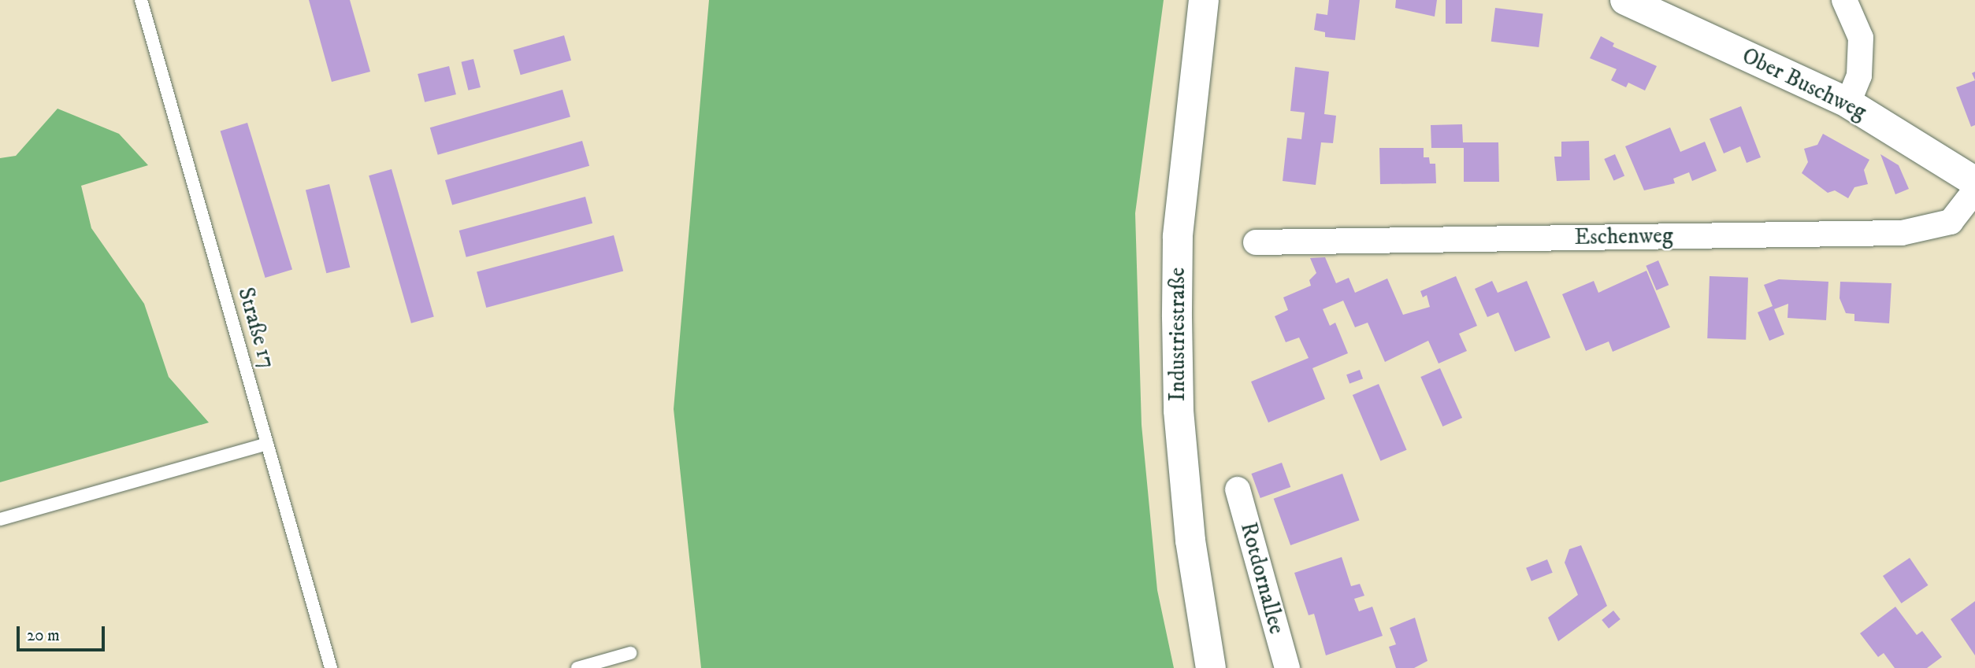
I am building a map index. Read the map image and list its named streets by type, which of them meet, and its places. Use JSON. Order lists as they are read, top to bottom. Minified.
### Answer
{"streets":{"main road":["Ober Buschweg","Industriestraße"],"street":["Eschenweg","Rotdornallee"],"lane":["Straße 17"]},"scale_bar":"20 m"}
